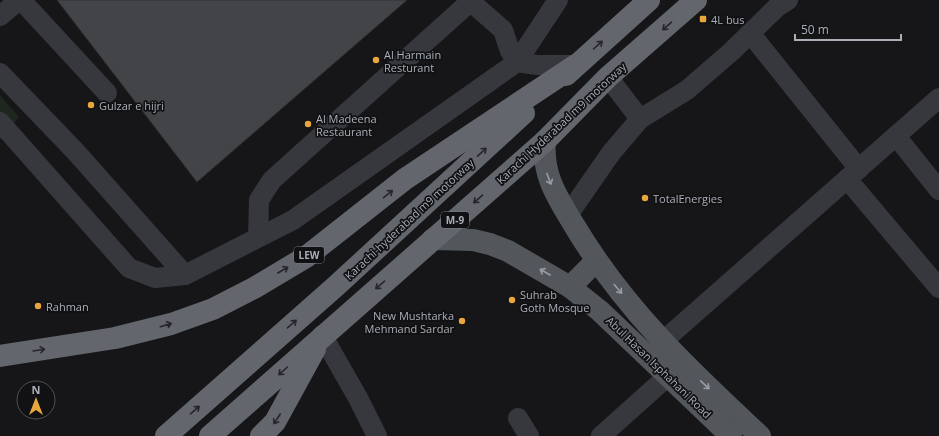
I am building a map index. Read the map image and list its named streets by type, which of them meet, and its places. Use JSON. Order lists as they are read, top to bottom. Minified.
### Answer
{"streets":{"highway":["Karachi Hyderabad m9 motorway","Karachi-hyderabad m9 motorway","M-9","LEW"],"main road":["Abul Hasan Isphahani Road"]},"crossings":[["Karachi Hyderabad m9 motorway","Abul Hasan Isphahani Road"],["Karachi-hyderabad m9 motorway","LEW"]],"places":{"transit":["4L bus"],"other":["Al Harmain Resturant","Gulzar e hijri","Al Madeena Restaurant","TotalEnergies","Suhrab Goth Mosque","Rahman","New Mushtarka Mehmand Sardar"]},"scale_bar":"50 m","north":"top"}
